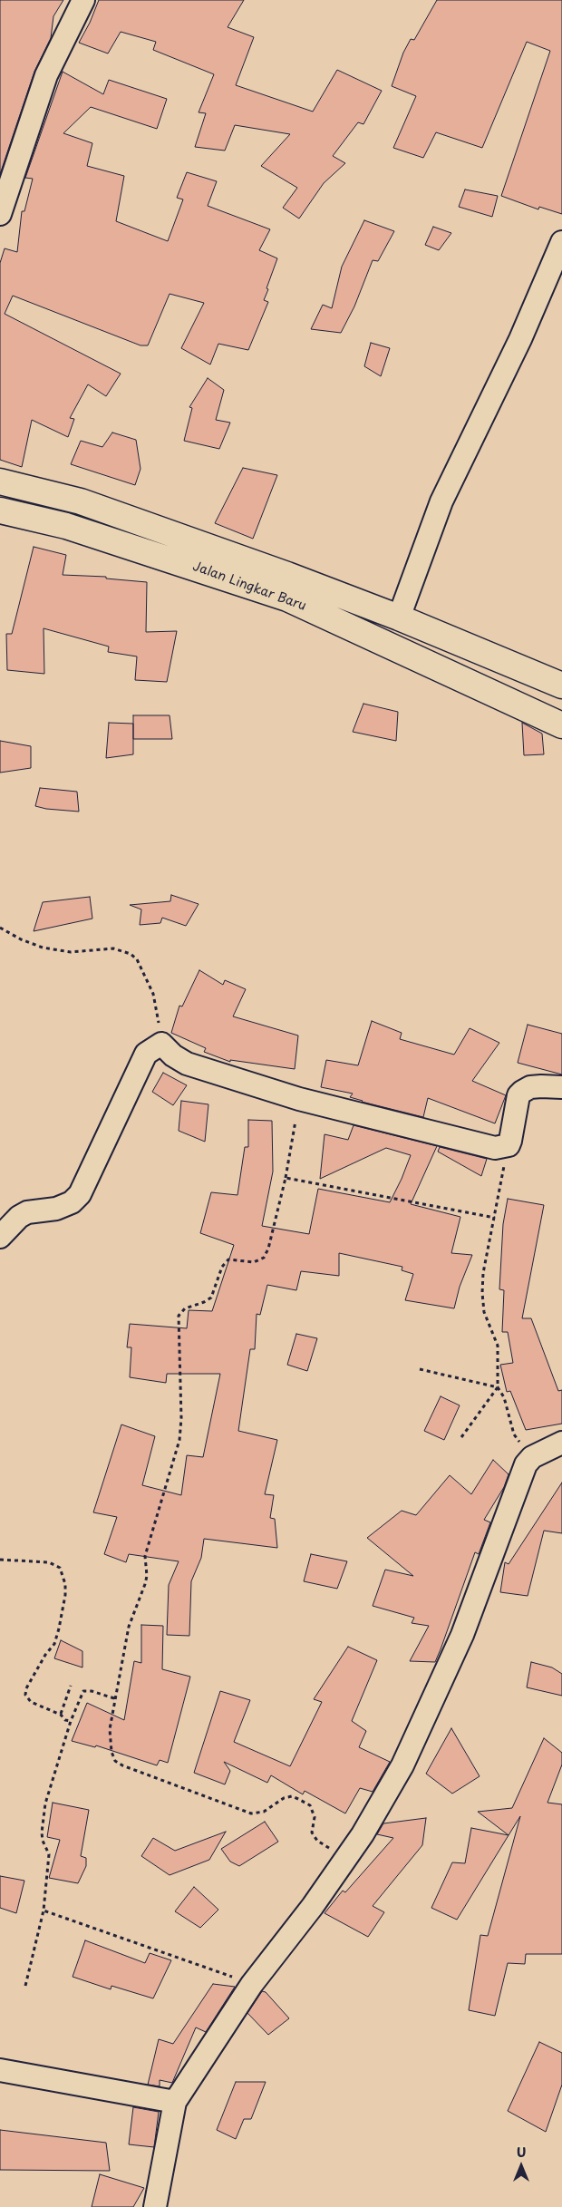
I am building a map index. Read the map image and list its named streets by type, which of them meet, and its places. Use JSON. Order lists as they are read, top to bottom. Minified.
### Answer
{"streets":{"highway":["Jalan Lingkar Baru"]},"north":"top"}
